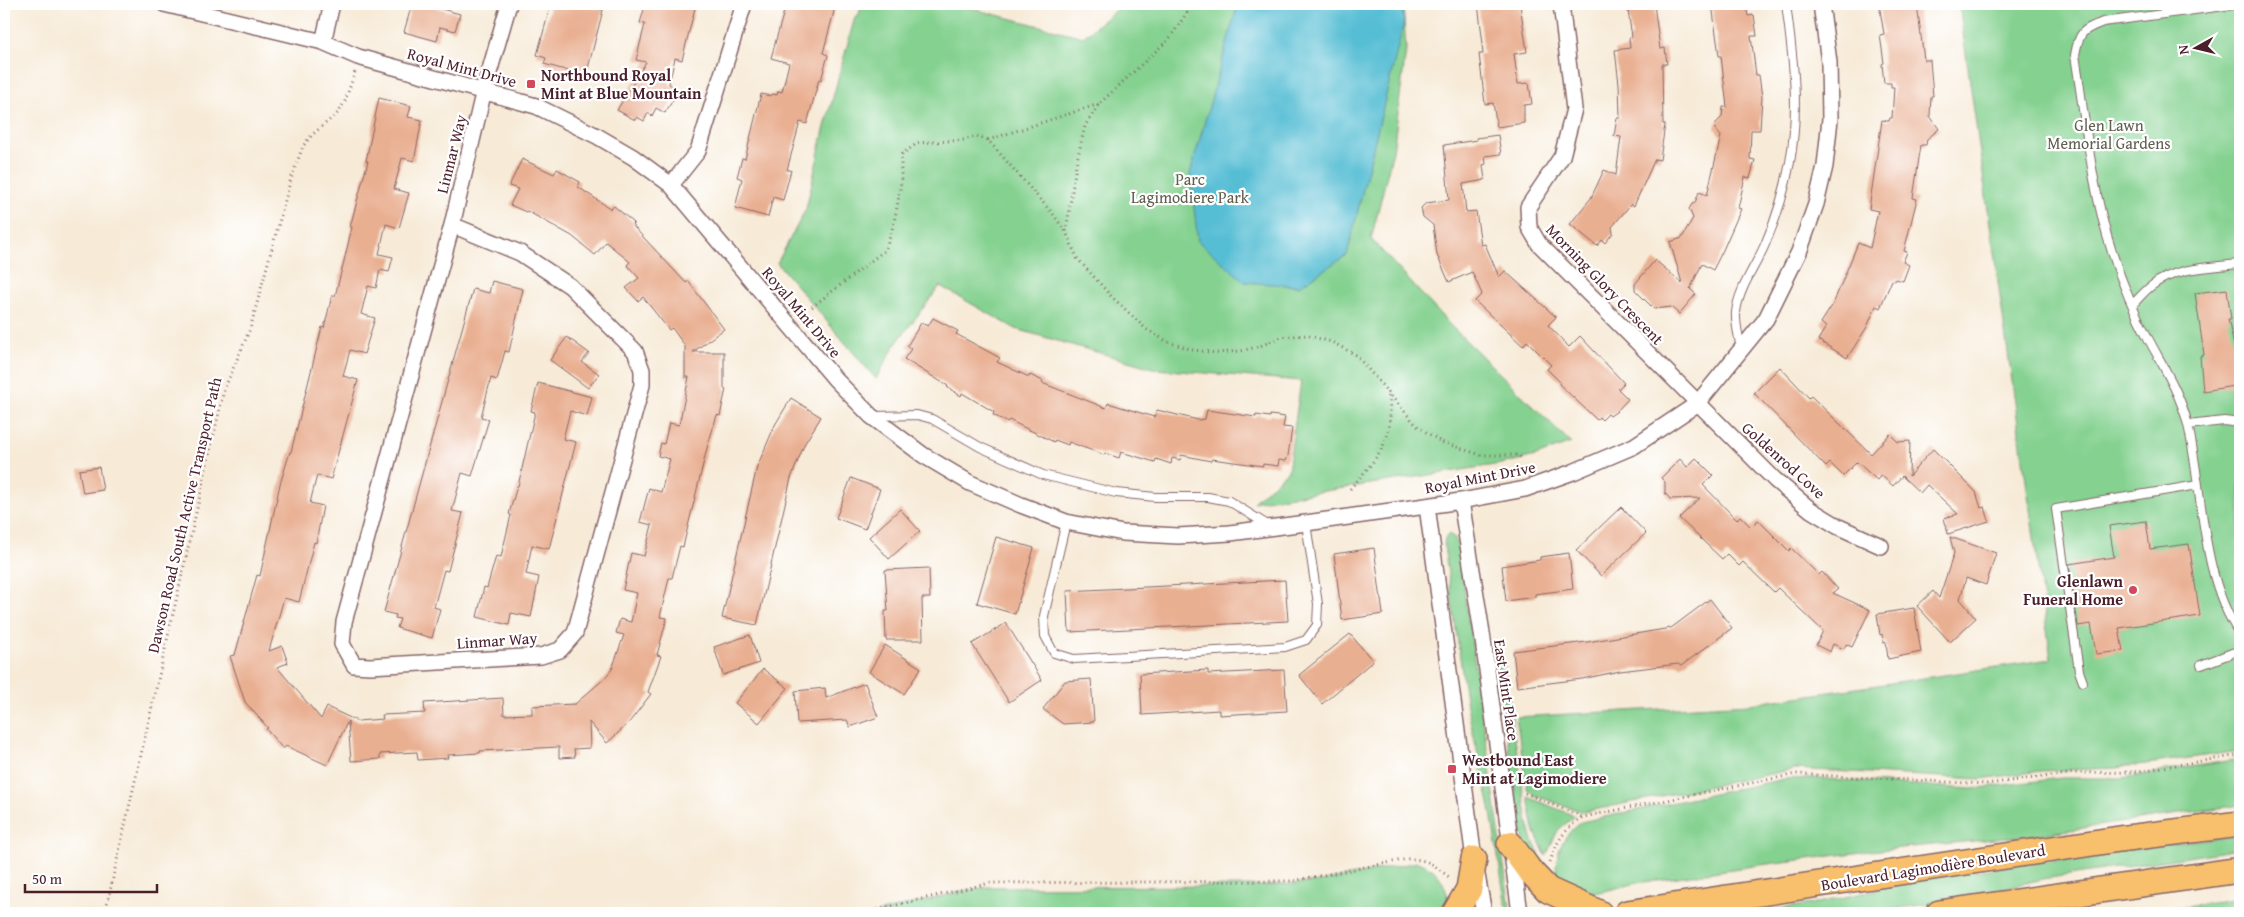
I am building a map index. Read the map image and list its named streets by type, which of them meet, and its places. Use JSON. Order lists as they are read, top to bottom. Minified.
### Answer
{"streets":{"main road":["Boulevard Lagimodière Boulevard"],"street":["Royal Mint Drive","Linmar Way","Morning Glory Crescent","Goldenrod Cove","East Mint Place"],"path":["Dawson Road South Active Transport Path"]},"crossings":[["Royal Mint Drive","Linmar Way"],["Royal Mint Drive","Morning Glory Crescent"],["Royal Mint Drive","Goldenrod Cove"],["Royal Mint Drive","Dawson Road South Active Transport Path"],["Royal Mint Drive","East Mint Place"],["Morning Glory Crescent","Goldenrod Cove"]],"parks":["Glen Lawn Memorial Gardens","Parc Lagimodiere Park"],"places":{"transit":["Northbound Royal Mint at Blue Mountain","Westbound East Mint at Lagimodiere"],"other":["Glenlawn Funeral Home"]},"scale_bar":"50 m","north":"left"}
